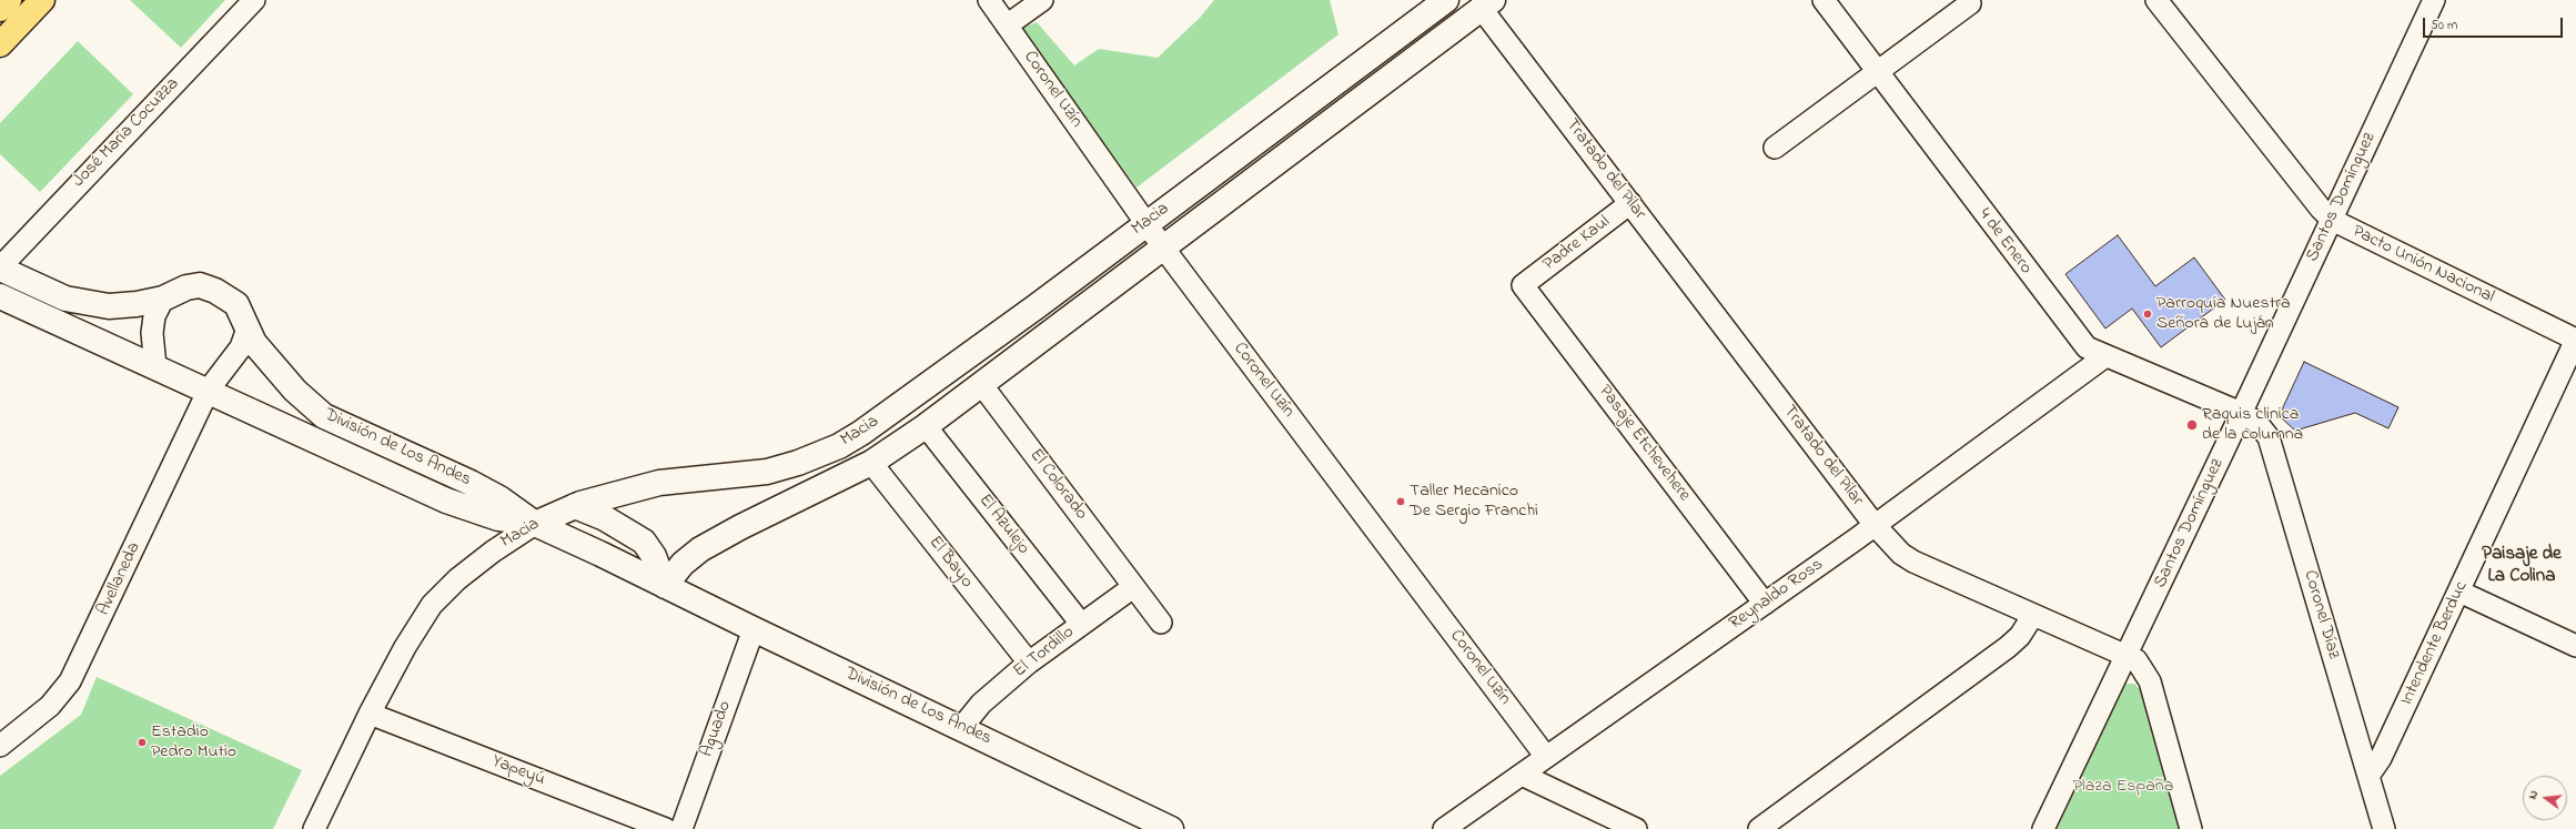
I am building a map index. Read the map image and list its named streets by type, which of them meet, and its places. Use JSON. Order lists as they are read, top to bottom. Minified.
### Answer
{"streets":{"street":["Coronel Uzín","José Maria Cocuzza","Tratado del Pilar","Santos Domínguez","Macia","4 de Enero","Padre Kaul","Pacto Unión Nacional","Pasaje Etchevehere","División de Los Andes","El Colorado","El Azulejo","El Bayo","Avellaneda","Reynaldo Ross","Coronel Díaz","Intendente Berduc","El Tordillo","Aguado","Yapeyú"]},"crossings":[["Coronel Uzín","Macia"],["Coronel Uzín","Reynaldo Ross"],["José Maria Cocuzza","División de Los Andes"],["Tratado del Pilar","Santos Domínguez"],["Tratado del Pilar","Macia"],["Tratado del Pilar","Padre Kaul"],["Tratado del Pilar","Reynaldo Ross"],["Santos Domínguez","4 de Enero"],["Santos Domínguez","Pacto Unión Nacional"],["Santos Domínguez","Coronel Díaz"],["Macia","División de Los Andes"],["Macia","El Colorado"],["Macia","El Azulejo"],["Macia","El Bayo"],["Macia","Yapeyú"],["4 de Enero","Reynaldo Ross"],["4 de Enero","Coronel Díaz"],["Padre Kaul","Pasaje Etchevehere"],["Pacto Unión Nacional","Intendente Berduc"],["Pasaje Etchevehere","Reynaldo Ross"],["División de Los Andes","Avellaneda"],["División de Los Andes","El Tordillo"],["División de Los Andes","Aguado"],["El Colorado","El Tordillo"],["El Azulejo","El Tordillo"],["El Bayo","El Tordillo"],["Coronel Díaz","Intendente Berduc"]],"districts":["Paisaje de La Colina"],"parks":["Plaza España"],"places":["Parroquía Nuestra Señora de Luján","Raquis clinica de la columna","Taller Mecanico De Sergio Franchi","Estadio Pedro Mutio"],"scale_bar":"50 m","north":"left"}
